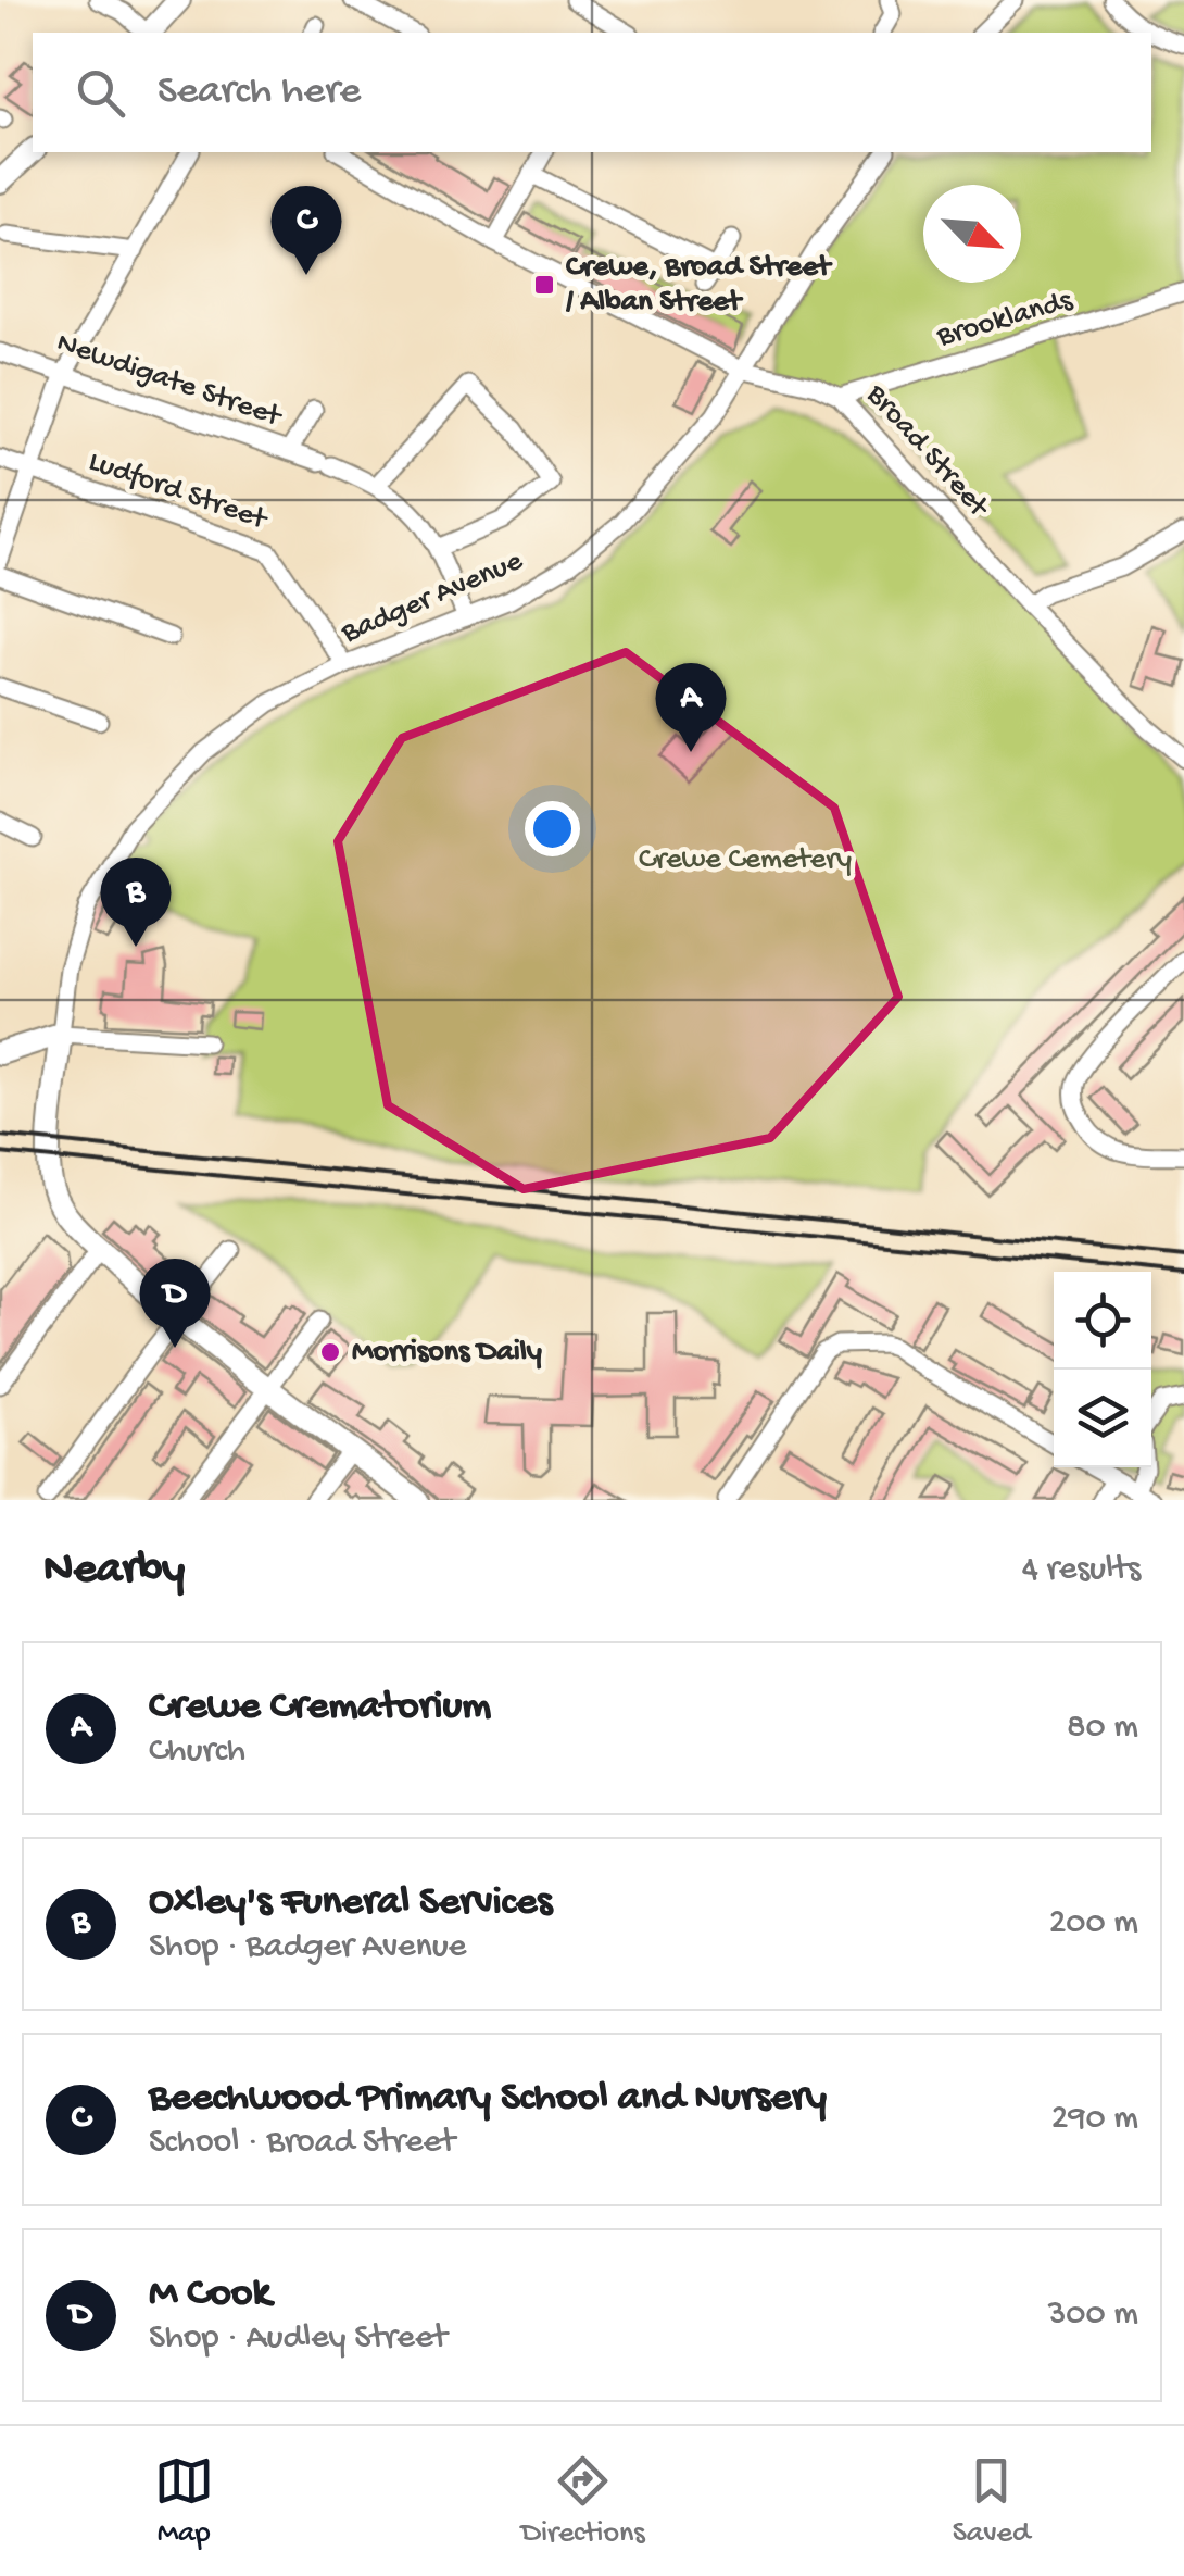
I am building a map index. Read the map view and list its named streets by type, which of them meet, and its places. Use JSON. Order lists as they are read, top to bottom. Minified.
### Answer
{"streets":{"street":["Brooklands","Newdigate Street","Broad Street","Ludford Street","Badger Avenue"]},"crossings":[["Brooklands","Broad Street"],["Newdigate Street","Badger Avenue"],["Broad Street","Badger Avenue"],["Ludford Street","Badger Avenue"]],"parks":["Crewe Cemetery"],"places":{"transit":["Crewe, Broad Street / Alban Street"],"other":["Morrisons Daily"]},"north":"bottom right","page":{"search":"Search here","pins":["C","A","B","D"],"heading":["Nearby","4 results"],"list":[{"mark":"A","name":"Crewe Crematorium","note":"Church","value":"80 m"},{"mark":"B","name":"Oxley's Funeral Services","note":"Shop · Badger Avenue","value":"200 m"},{"mark":"C","name":"Beechwood Primary School and Nursery","note":"School · Broad Street","value":"290 m"},{"mark":"D","name":"M Cook","note":"Shop · Audley Street","value":"300 m"}],"nav":["Map","Directions","Saved"]}}
